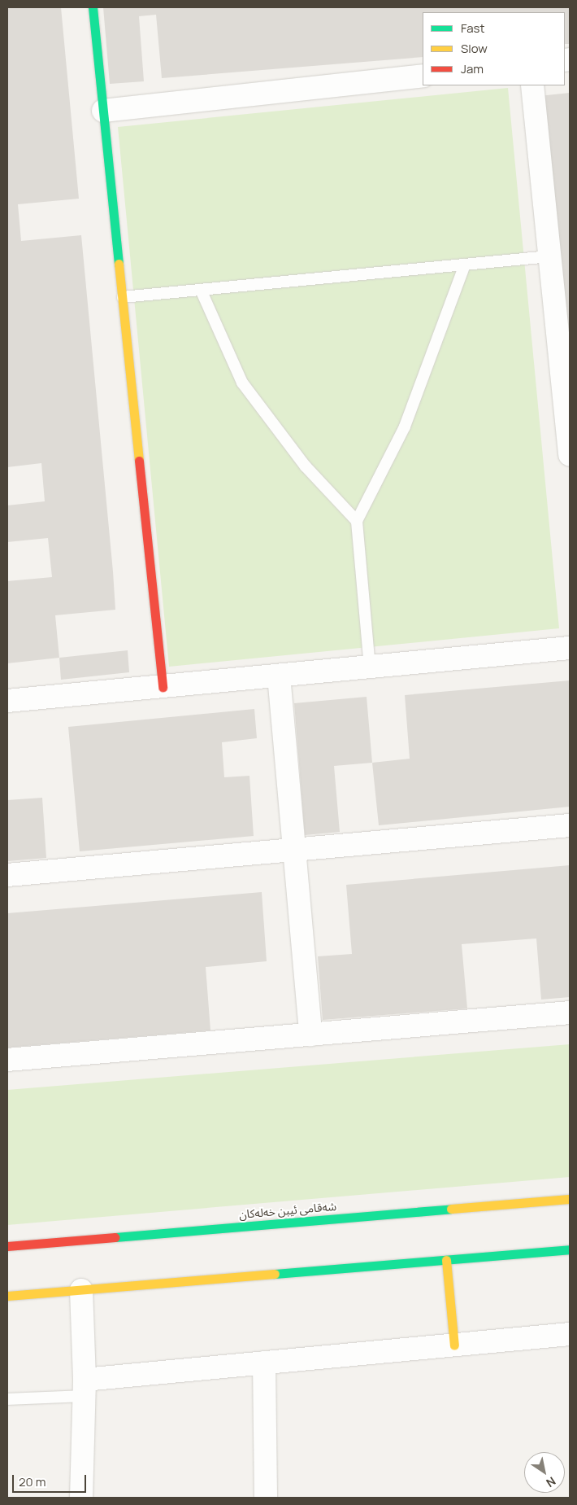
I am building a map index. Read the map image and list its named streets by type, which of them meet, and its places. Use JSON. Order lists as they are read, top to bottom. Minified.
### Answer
{"streets":{"main road":["شەقامی ئیبن خەلەکان"]},"legend":["Fast","Slow","Jam"],"scale_bar":"20 m","north":"bottom right"}
